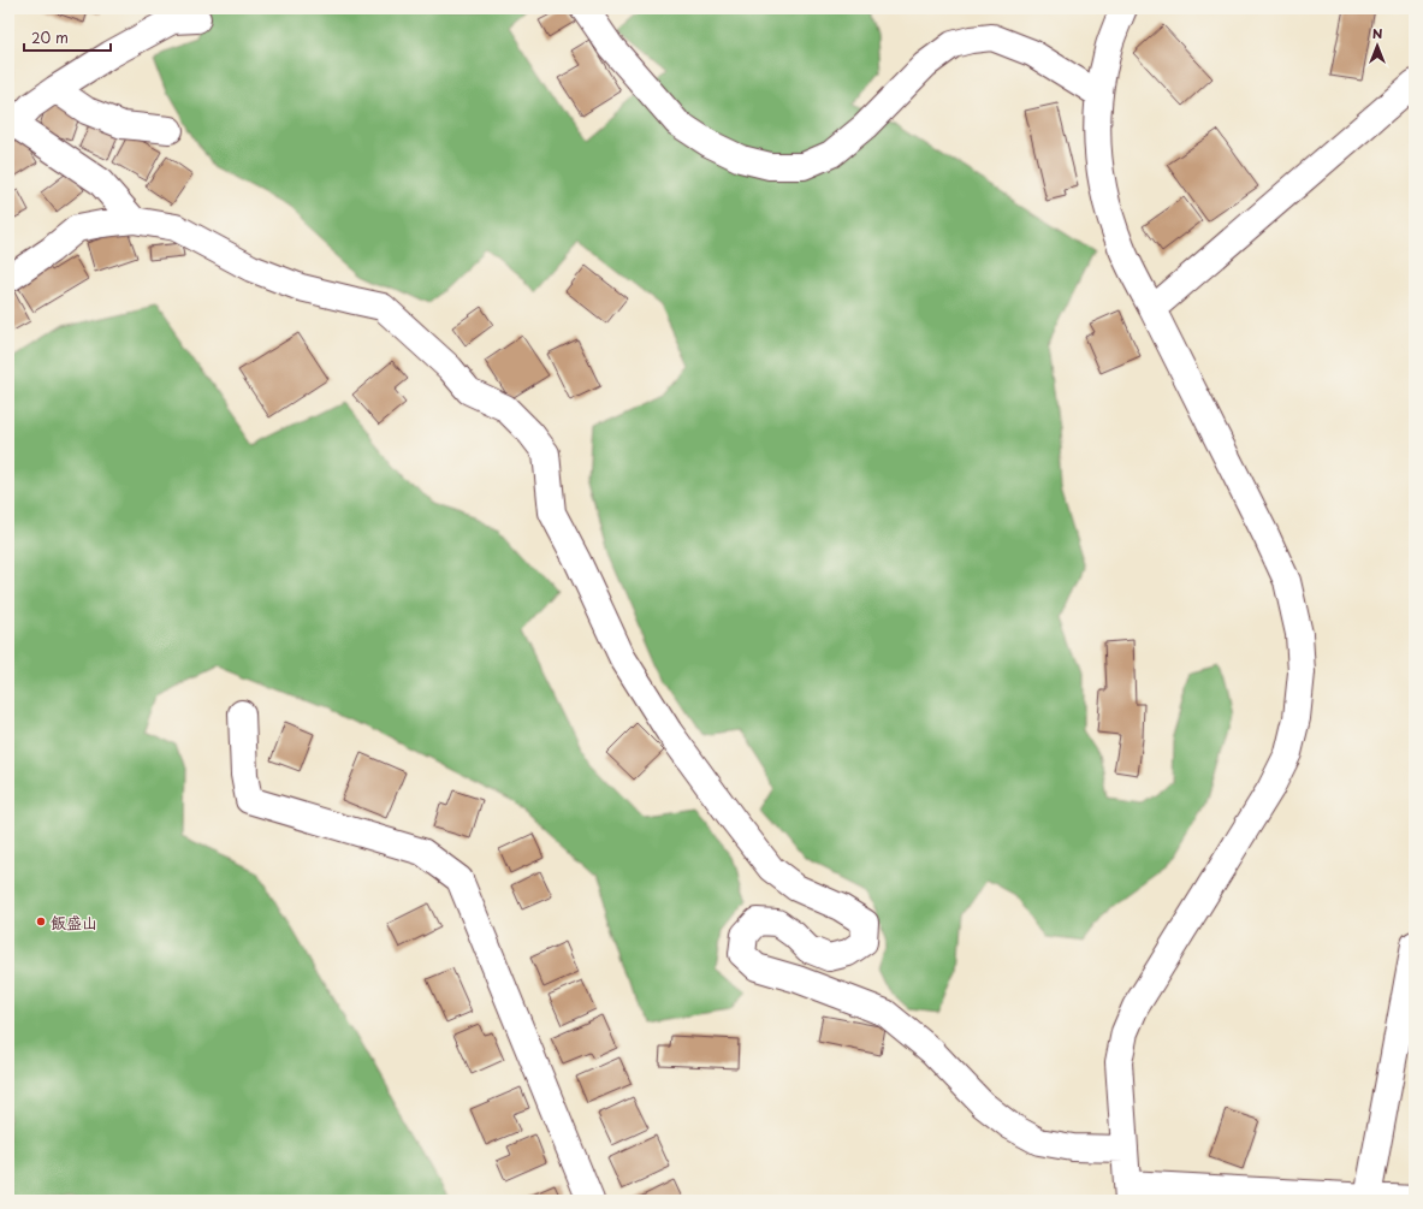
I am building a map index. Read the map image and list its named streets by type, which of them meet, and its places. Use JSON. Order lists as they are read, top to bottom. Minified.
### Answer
{"places":["飯盛山"],"scale_bar":"20 m","north":"top"}
